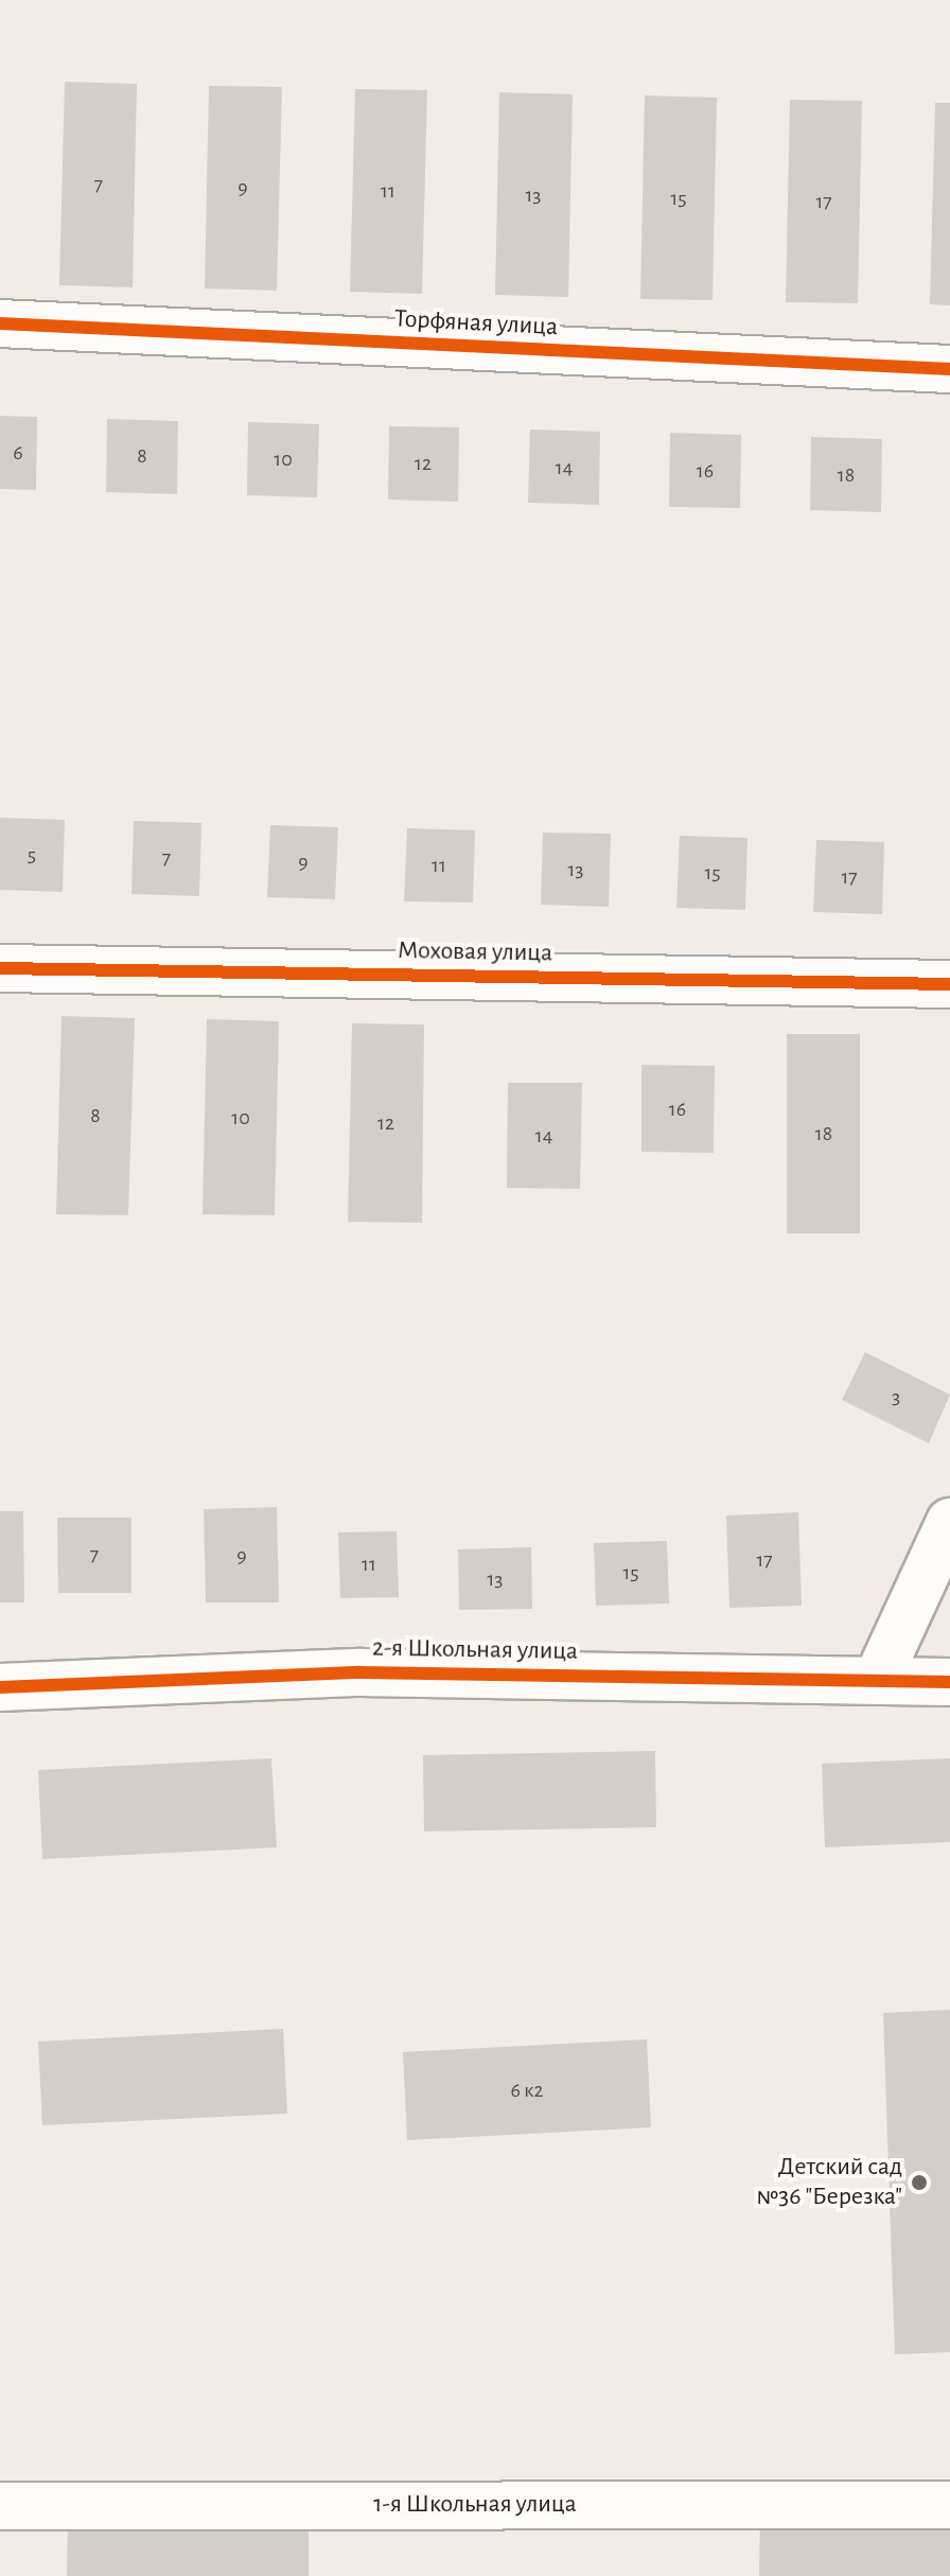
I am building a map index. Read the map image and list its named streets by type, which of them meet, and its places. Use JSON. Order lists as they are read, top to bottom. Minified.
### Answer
{"streets":{"street":["Торфяная улица","Моховая улица","2-я Школьная улица","1-я Школьная улица"]},"places":["Детский сад №36 \"Березка\""],"house_numbers":["7","9","11","13","15","17","6","8","10","12","14","16","18","5","7","9","11","13","15","17","16","8","10","12","18","14","3","7","9","17","11","15","13","6 к2"]}
